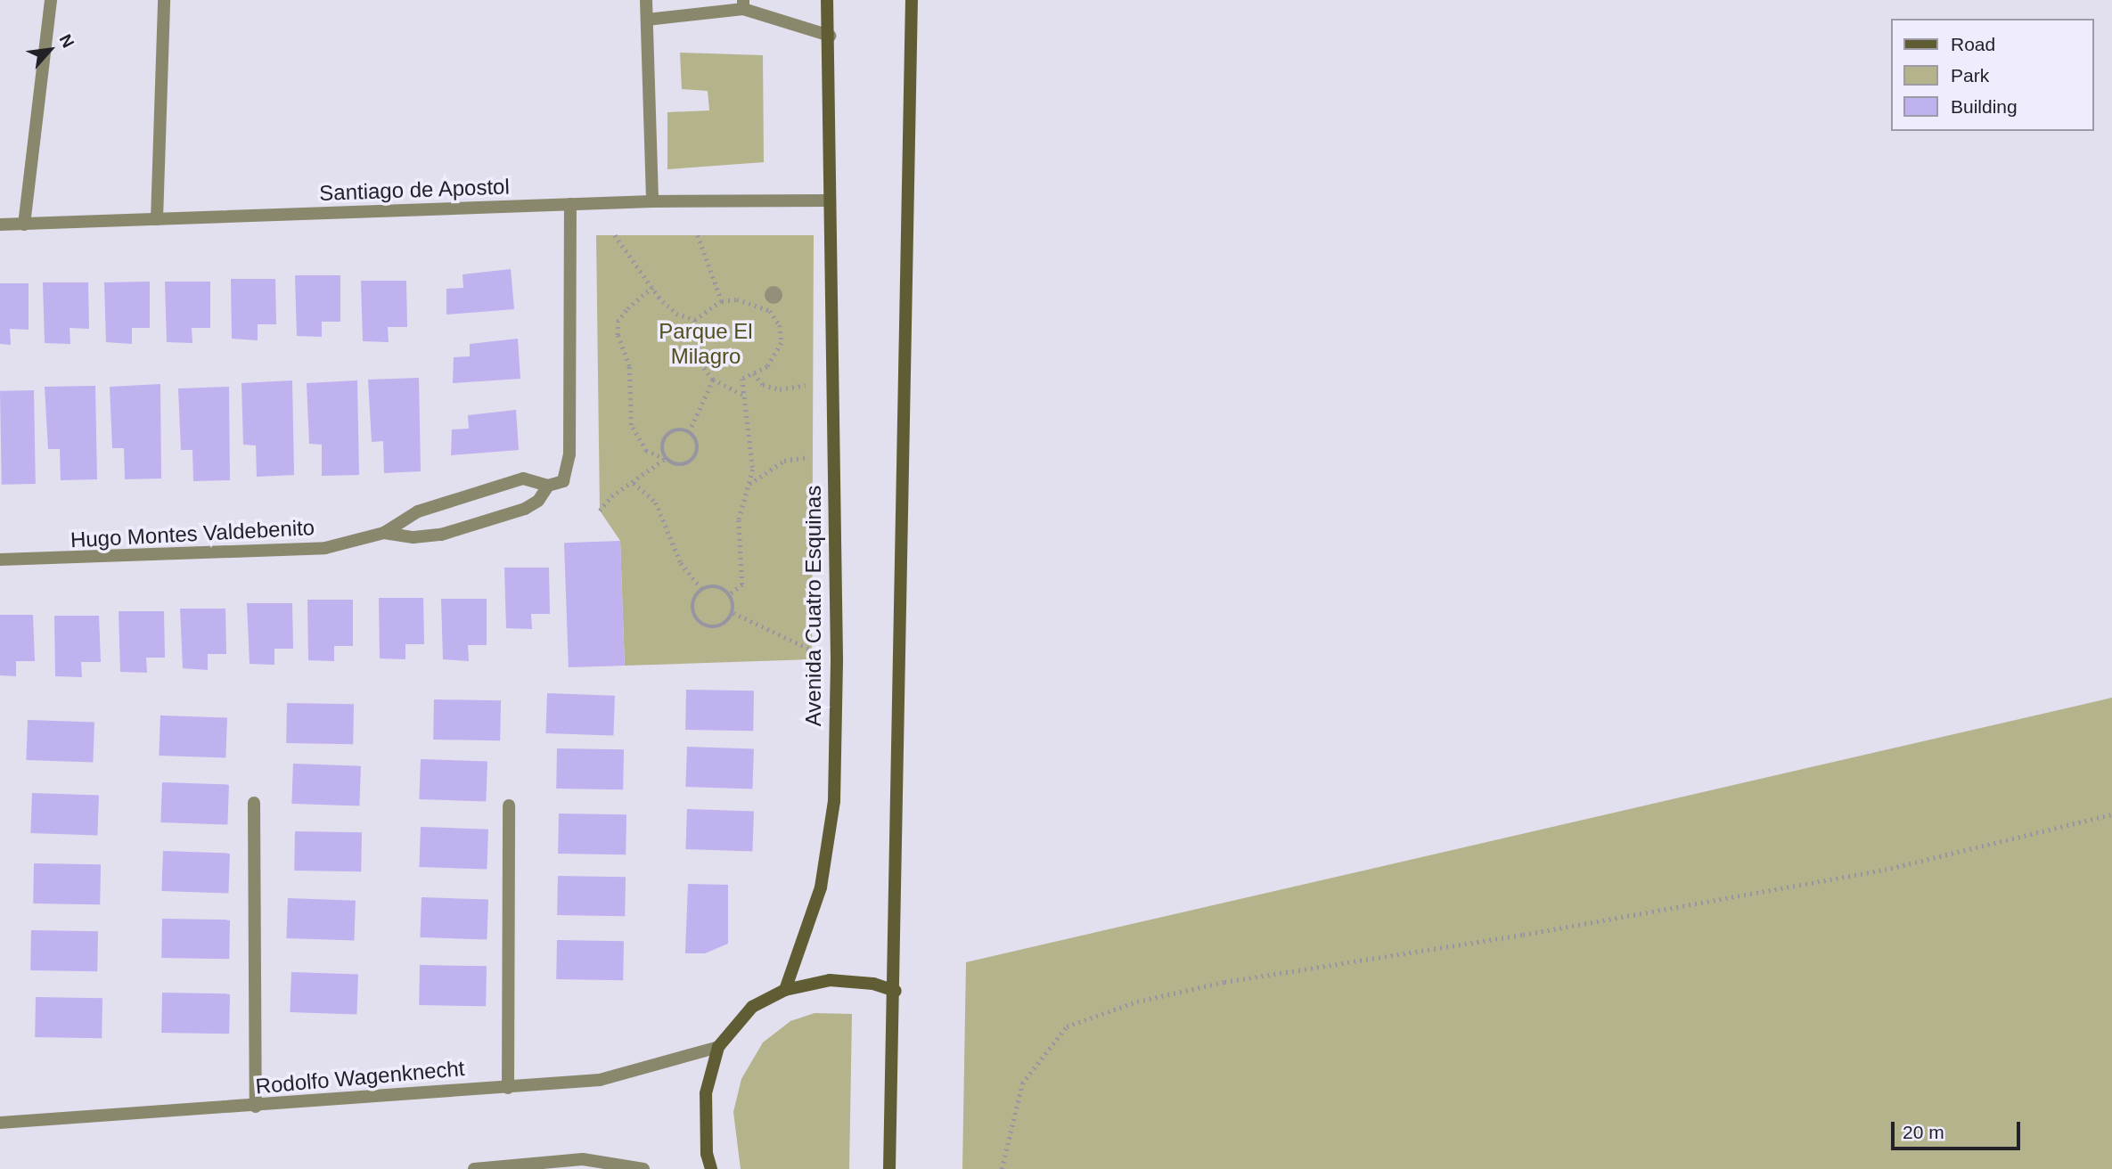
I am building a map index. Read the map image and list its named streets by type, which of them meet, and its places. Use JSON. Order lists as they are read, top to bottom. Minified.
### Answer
{"streets":{"main road":["Avenida Cuatro Esquinas"],"street":["Santiago de Apostol","Hugo Montes Valdebenito","Rodolfo Wagenknecht"]},"crossings":[["Santiago de Apostol","Hugo Montes Valdebenito"],["Santiago de Apostol","Avenida Cuatro Esquinas"]],"parks":["Parque El Milagro"],"legend":["Road","Park","Building"],"scale_bar":"20 m","north":"top right"}
